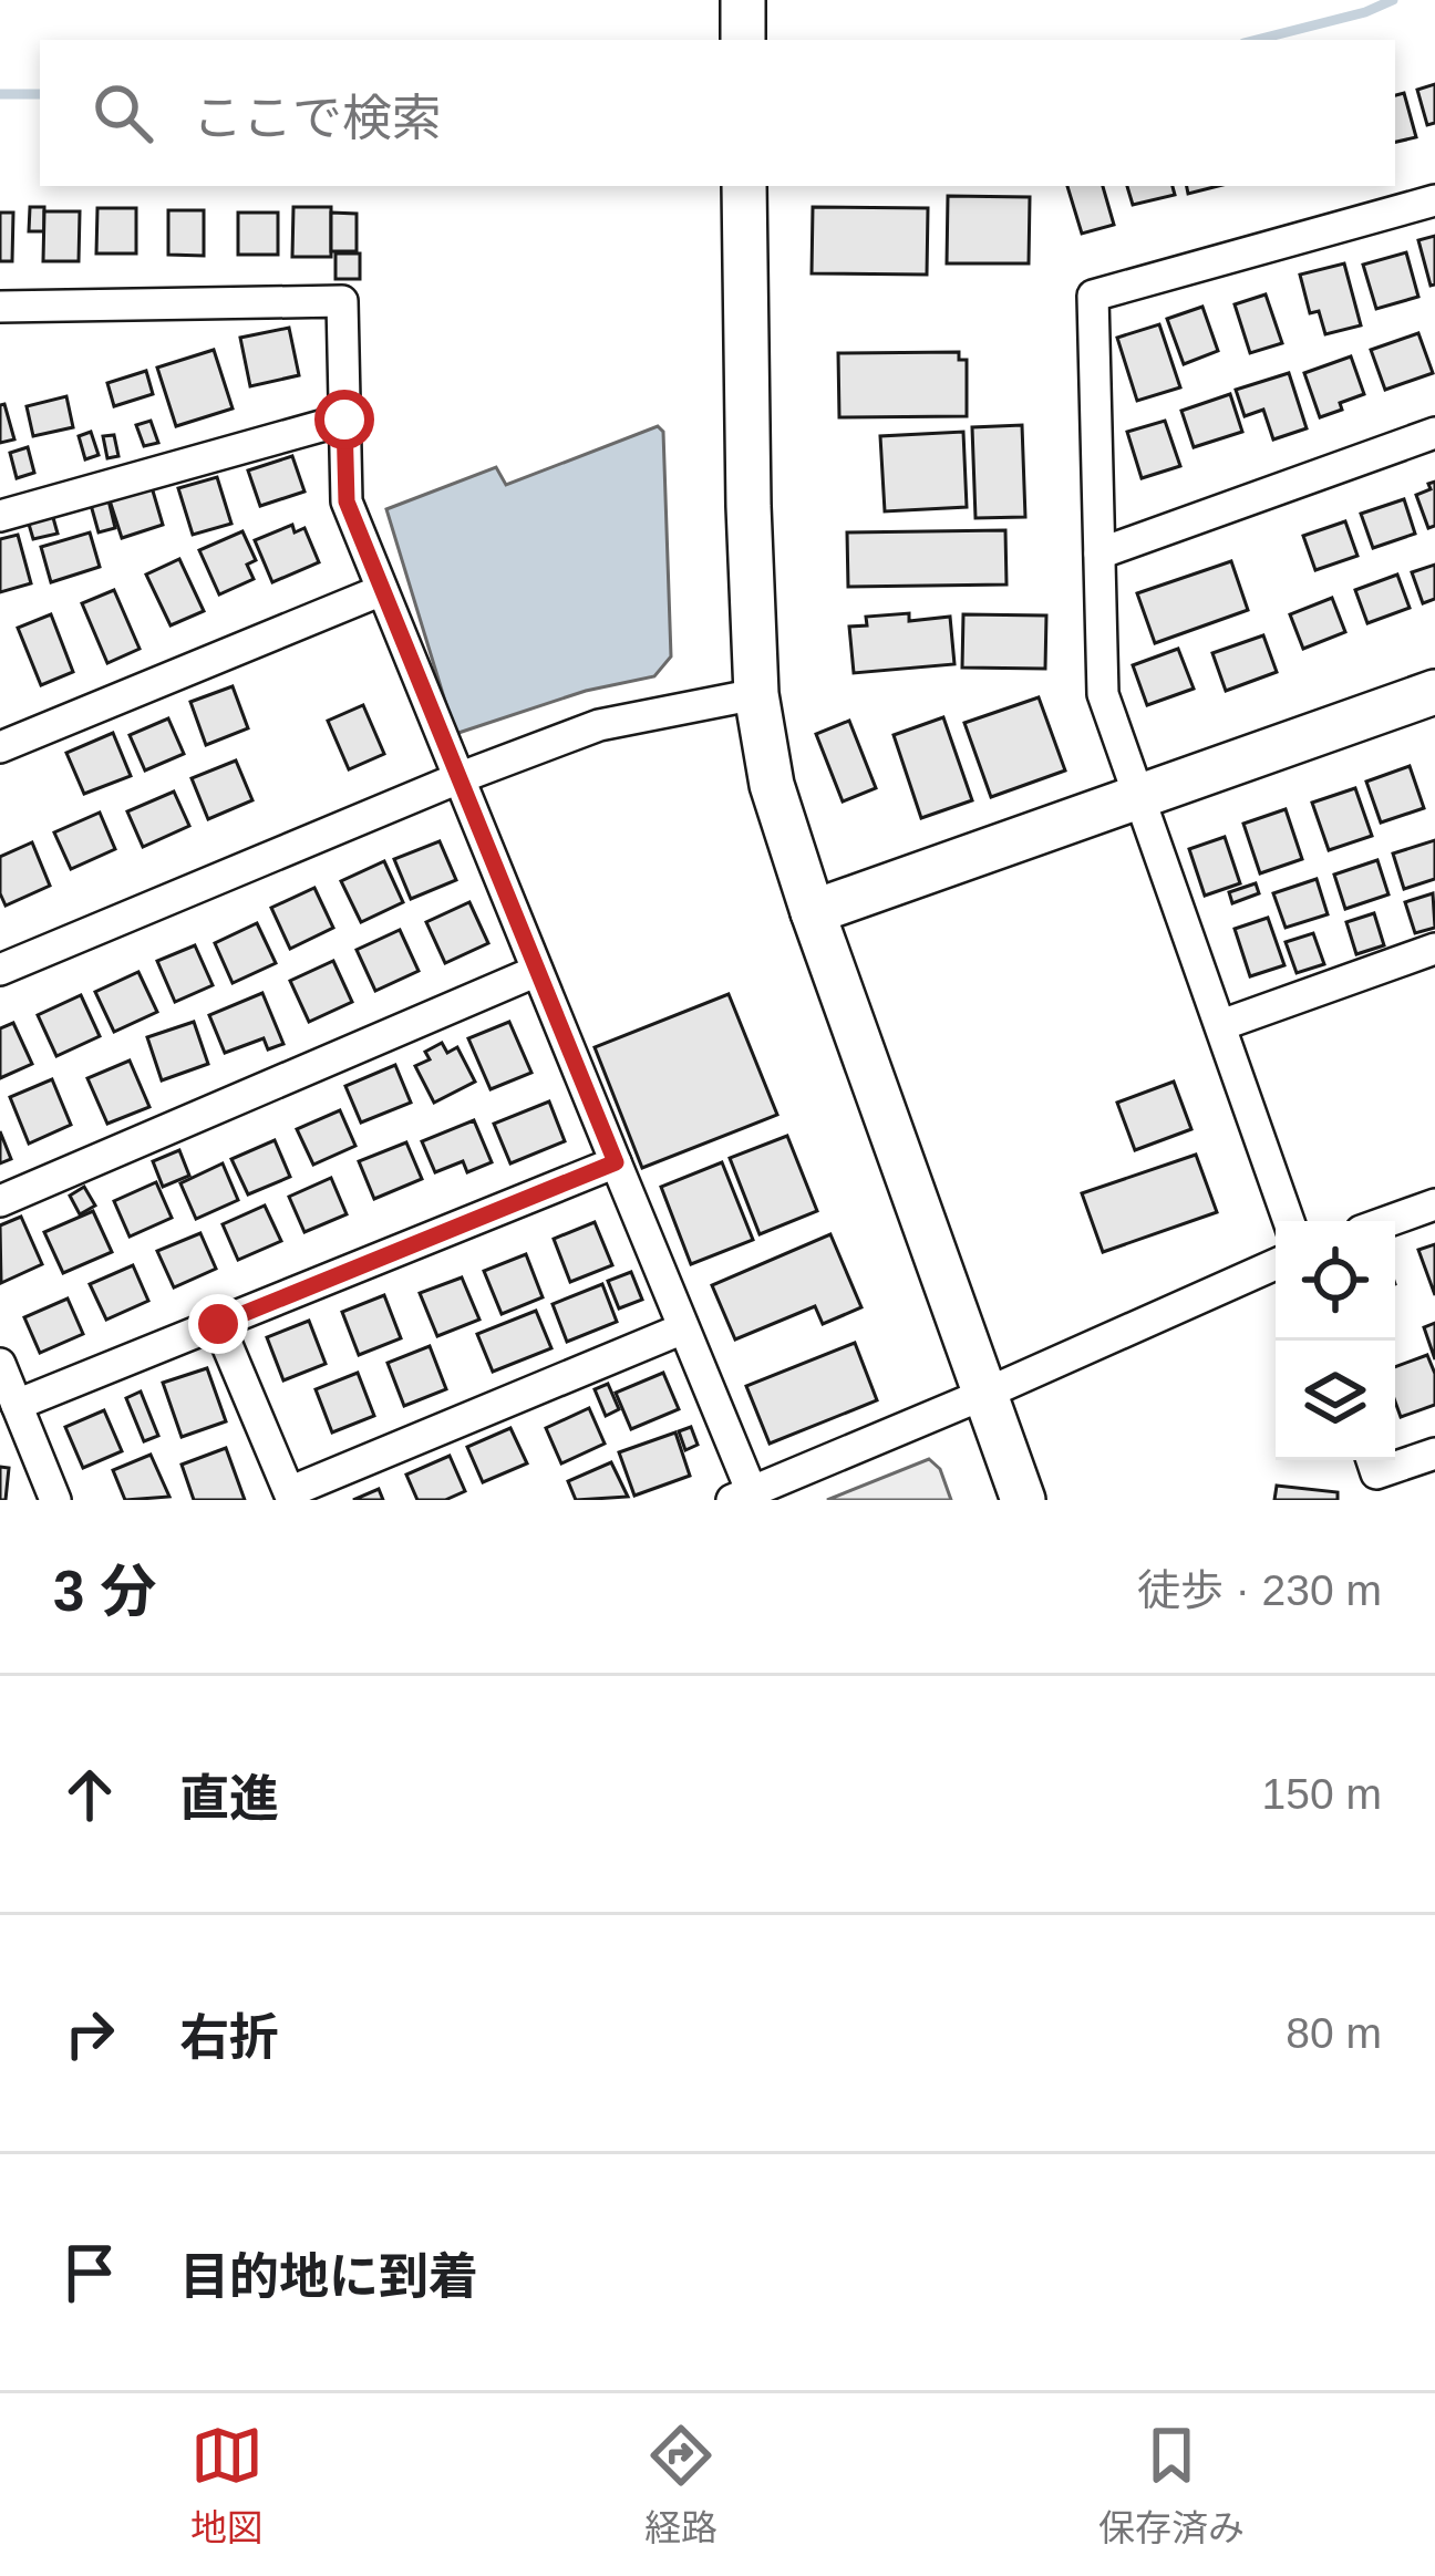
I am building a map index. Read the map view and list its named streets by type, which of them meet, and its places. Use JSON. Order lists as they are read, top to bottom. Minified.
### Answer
{"page":{"search":"ここで検索","heading":["3 分","徒歩 · 230 m"],"list":[["直進","150 m"],["右折","80 m"],"目的地に到着"],"nav":["地図","経路","保存済み"]}}
